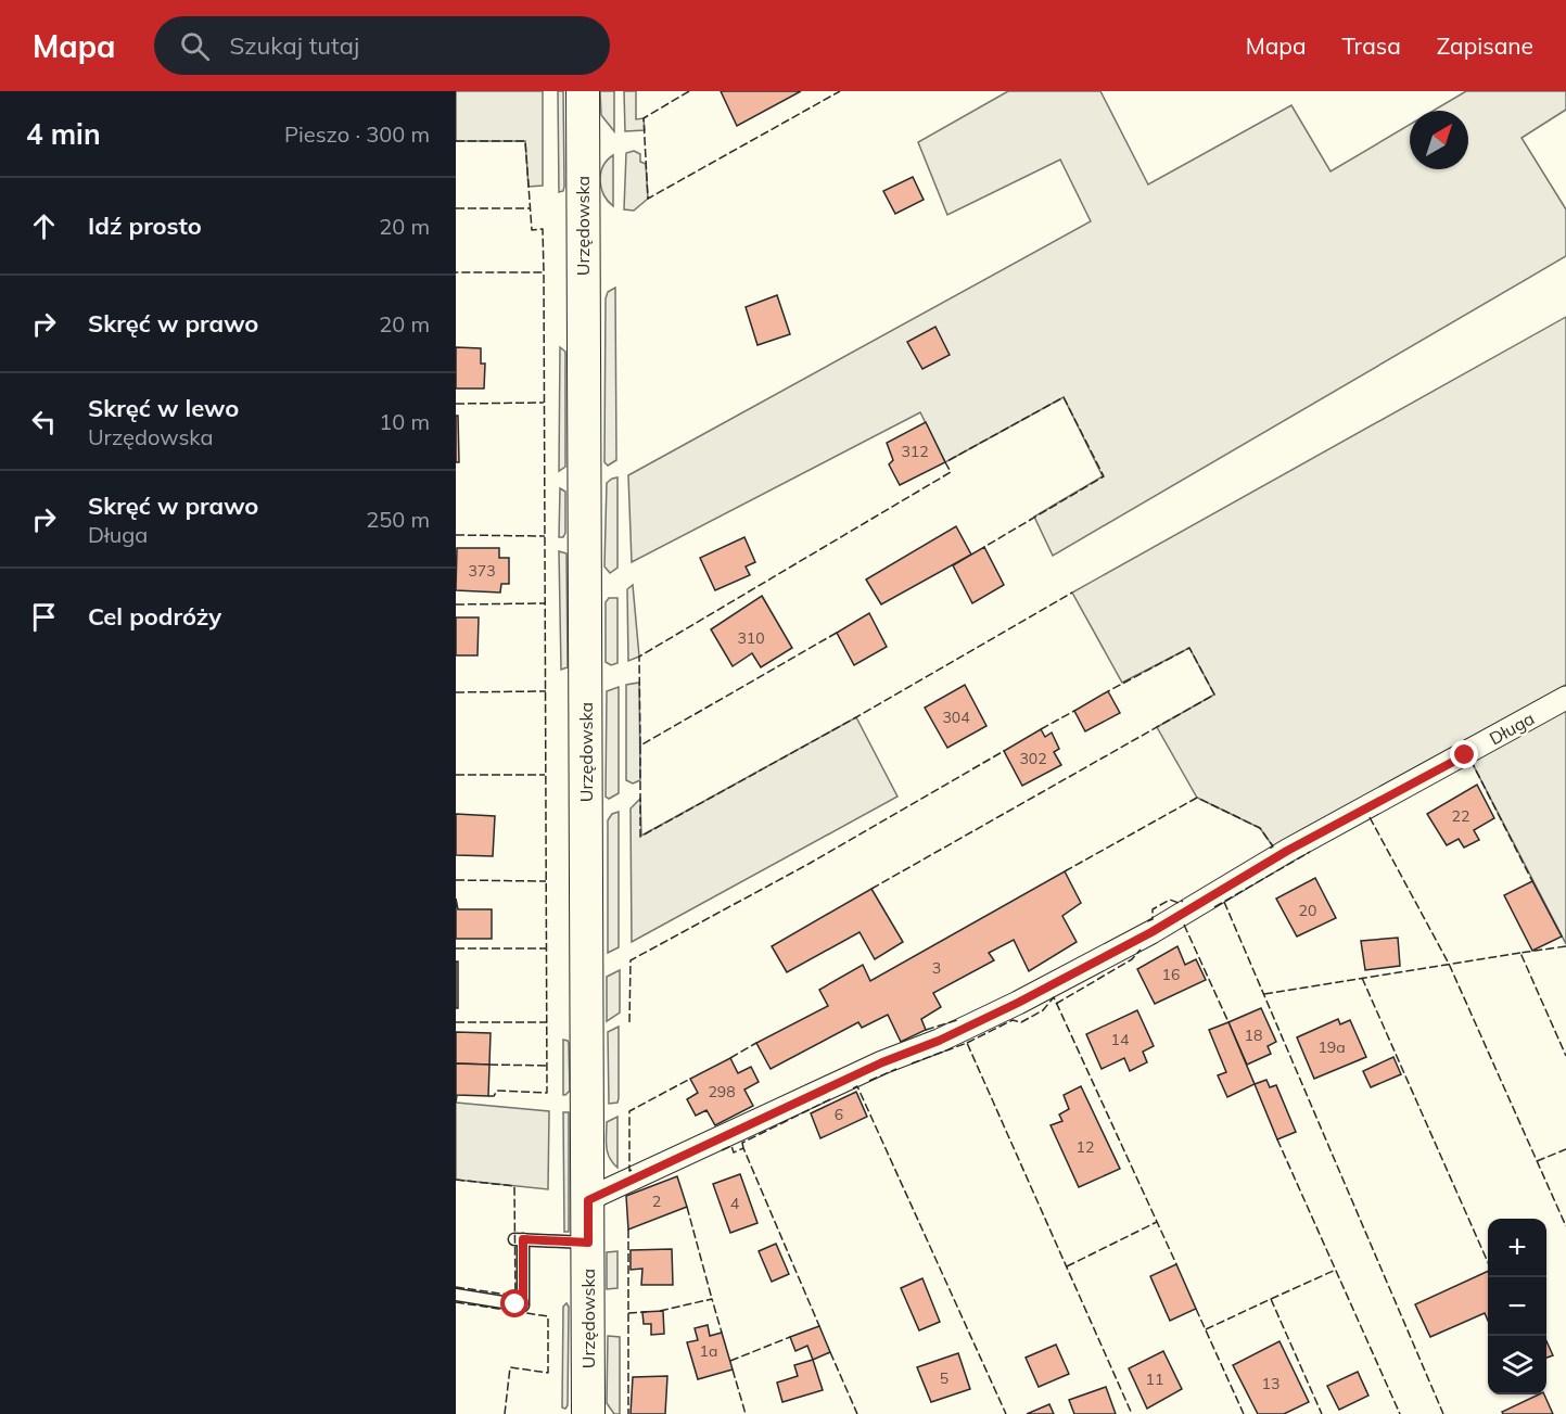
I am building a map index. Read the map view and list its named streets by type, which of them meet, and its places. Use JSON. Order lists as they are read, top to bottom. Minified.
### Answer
{"streets":{"street":["Urzędowska","Długa"]},"crossings":[["Urzędowska","Długa"]],"house_numbers":["312","373","310","304","302","22","20","3","16","18","14","19a","298","6","12","2","4","1a","5","11","13"],"north":"top right","page":{"header":"Mapa","search":"Szukaj tutaj","nav":["Mapa","Trasa","Zapisane"],"heading":["4 min","Pieszo · 300 m"],"list":[["Idź prosto","20 m"],["Skręć w prawo","20 m"],["Skręć w lewo","Urzędowska","10 m"],["Skręć w prawo","Długa","250 m"],"Cel podróży"],"map_buttons":["+","−"]}}
